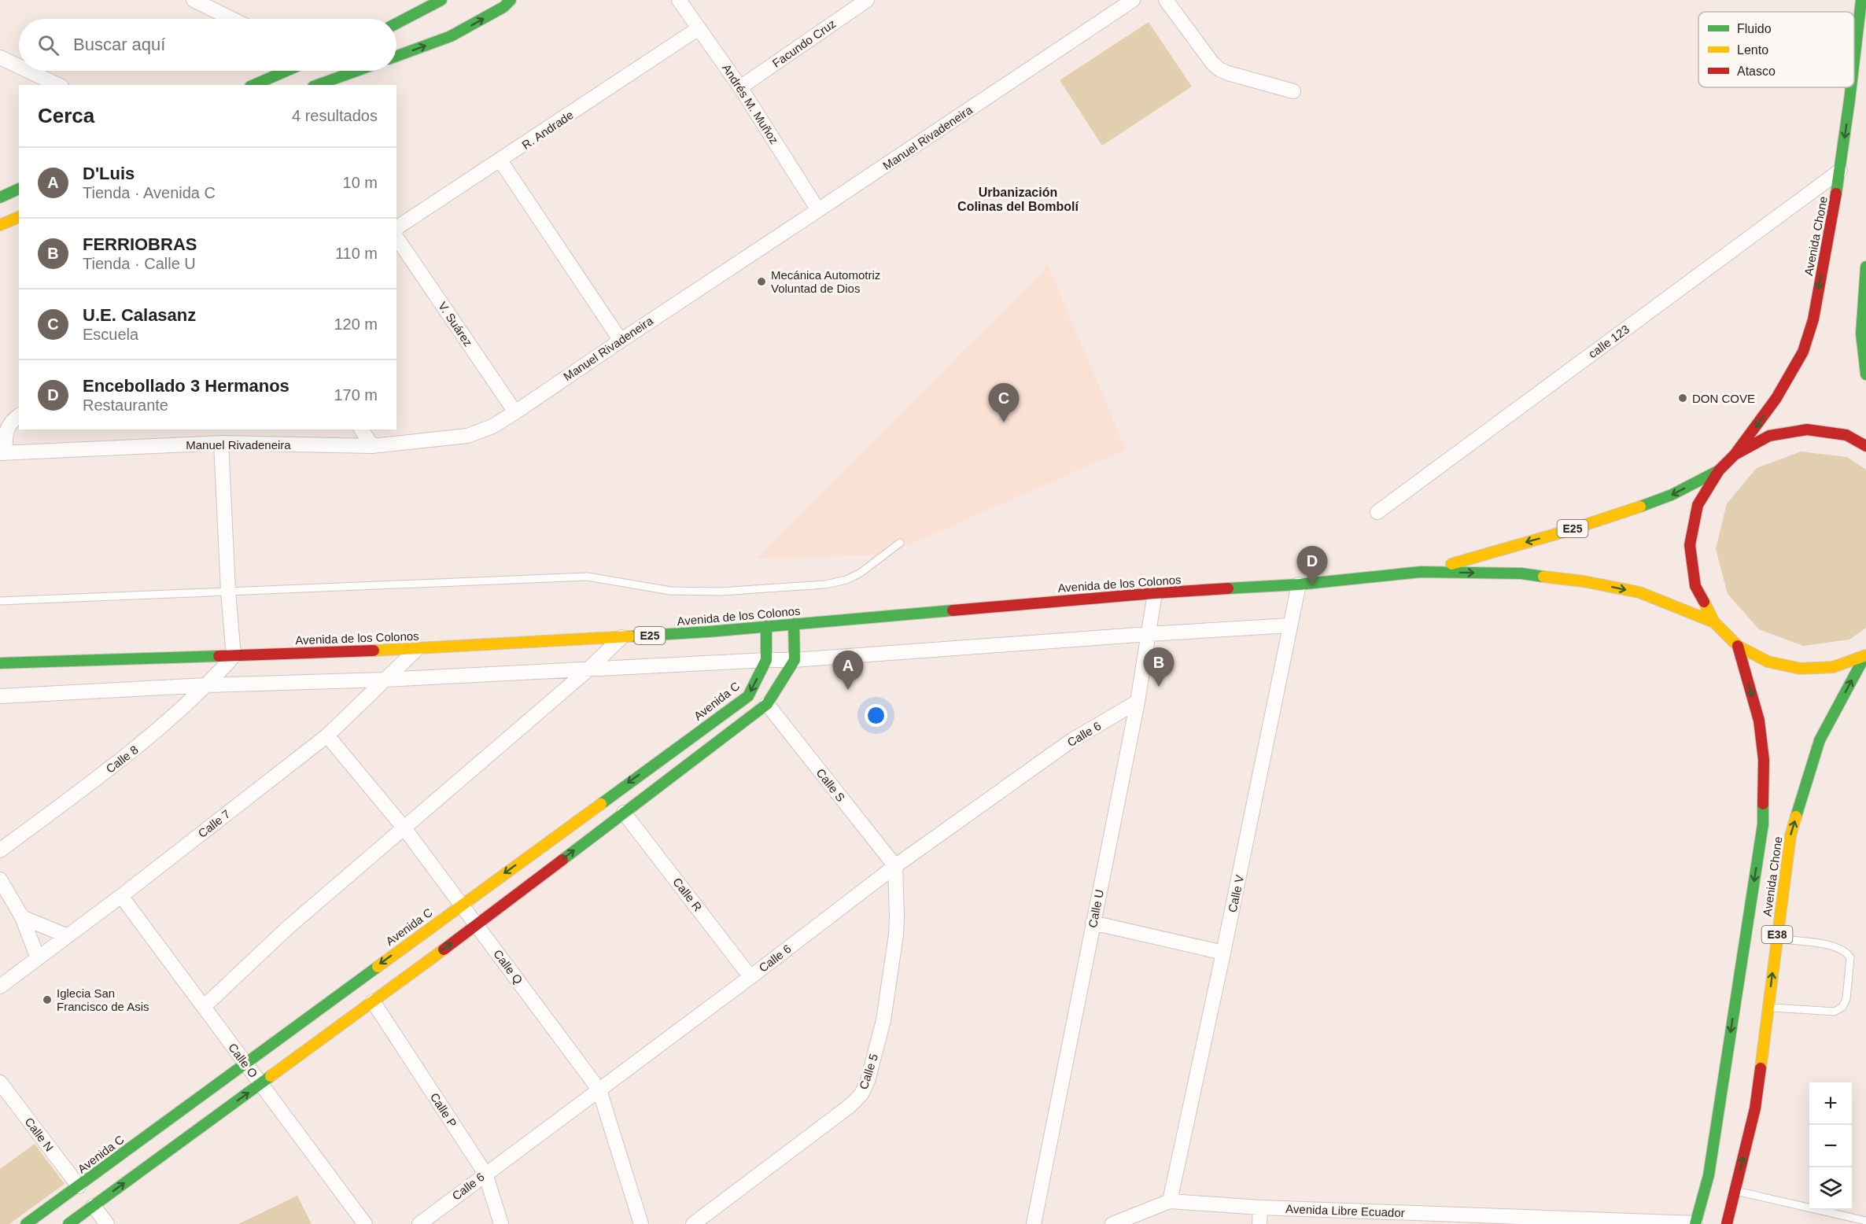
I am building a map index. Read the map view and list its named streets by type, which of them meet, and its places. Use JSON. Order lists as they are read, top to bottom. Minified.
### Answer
{"streets":{"main road":["Avenida Chone","E25","Avenida de los Colonos","Avenida C","E38"],"street":["Facundo Cruz","Andrés M. Muñoz","R. Andrade","Manuel Rivadeneira","V. Suárez","calle 123","Calle 6","Calle 8","Calle S","Calle 7","Calle V","Calle R","Calle U","Calle Q","Calle O","Calle 5","Calle P","Calle N","Avenida Libre Ecuador"]},"crossings":[["Facundo Cruz","Andrés M. Muñoz"],["Andrés M. Muñoz","R. Andrade"],["Andrés M. Muñoz","Manuel Rivadeneira"],["Manuel Rivadeneira","V. Suárez"],["Avenida Chone","calle 123"],["Avenida Chone","E25"],["Avenida Chone","Avenida Libre Ecuador"],["E25","Avenida de los Colonos"],["Avenida de los Colonos","Avenida C"],["Avenida de los Colonos","Calle 8"],["Avenida de los Colonos","Calle 7"],["Avenida de los Colonos","Calle V"],["Avenida de los Colonos","Calle U"],["Avenida C","Calle Q"],["Avenida C","Calle O"],["Avenida C","Calle N"],["Calle 6","Calle S"],["Calle 6","Calle R"],["Calle 6","Calle U"],["Calle 6","Calle Q"],["Calle 6","Calle 5"],["Calle 6","Calle P"],["Calle S","Calle 5"],["Calle 7","Calle Q"],["Calle 7","Calle O"],["Calle V","Avenida Libre Ecuador"]],"districts":["Urbanización Colinas del Bombolí"],"places":["Mecánica Automotriz Voluntad de Dios","DON COVE","Iglecia San Francisco de Asis"],"legend":["Fluido","Lento","Atasco"],"page":{"search":"Buscar aquí","heading":["Cerca","4 resultados"],"list":[{"mark":"A","name":"D'Luis","note":"Tienda · Avenida C","value":"10 m"},{"mark":"B","name":"FERRIOBRAS","note":"Tienda · Calle U","value":"110 m"},{"mark":"C","name":"U.E. Calasanz","note":"Escuela","value":"120 m"},{"mark":"D","name":"Encebollado 3 Hermanos","note":"Restaurante","value":"170 m"}],"pins":["C","D","B","A"],"map_buttons":["+","−"]}}
